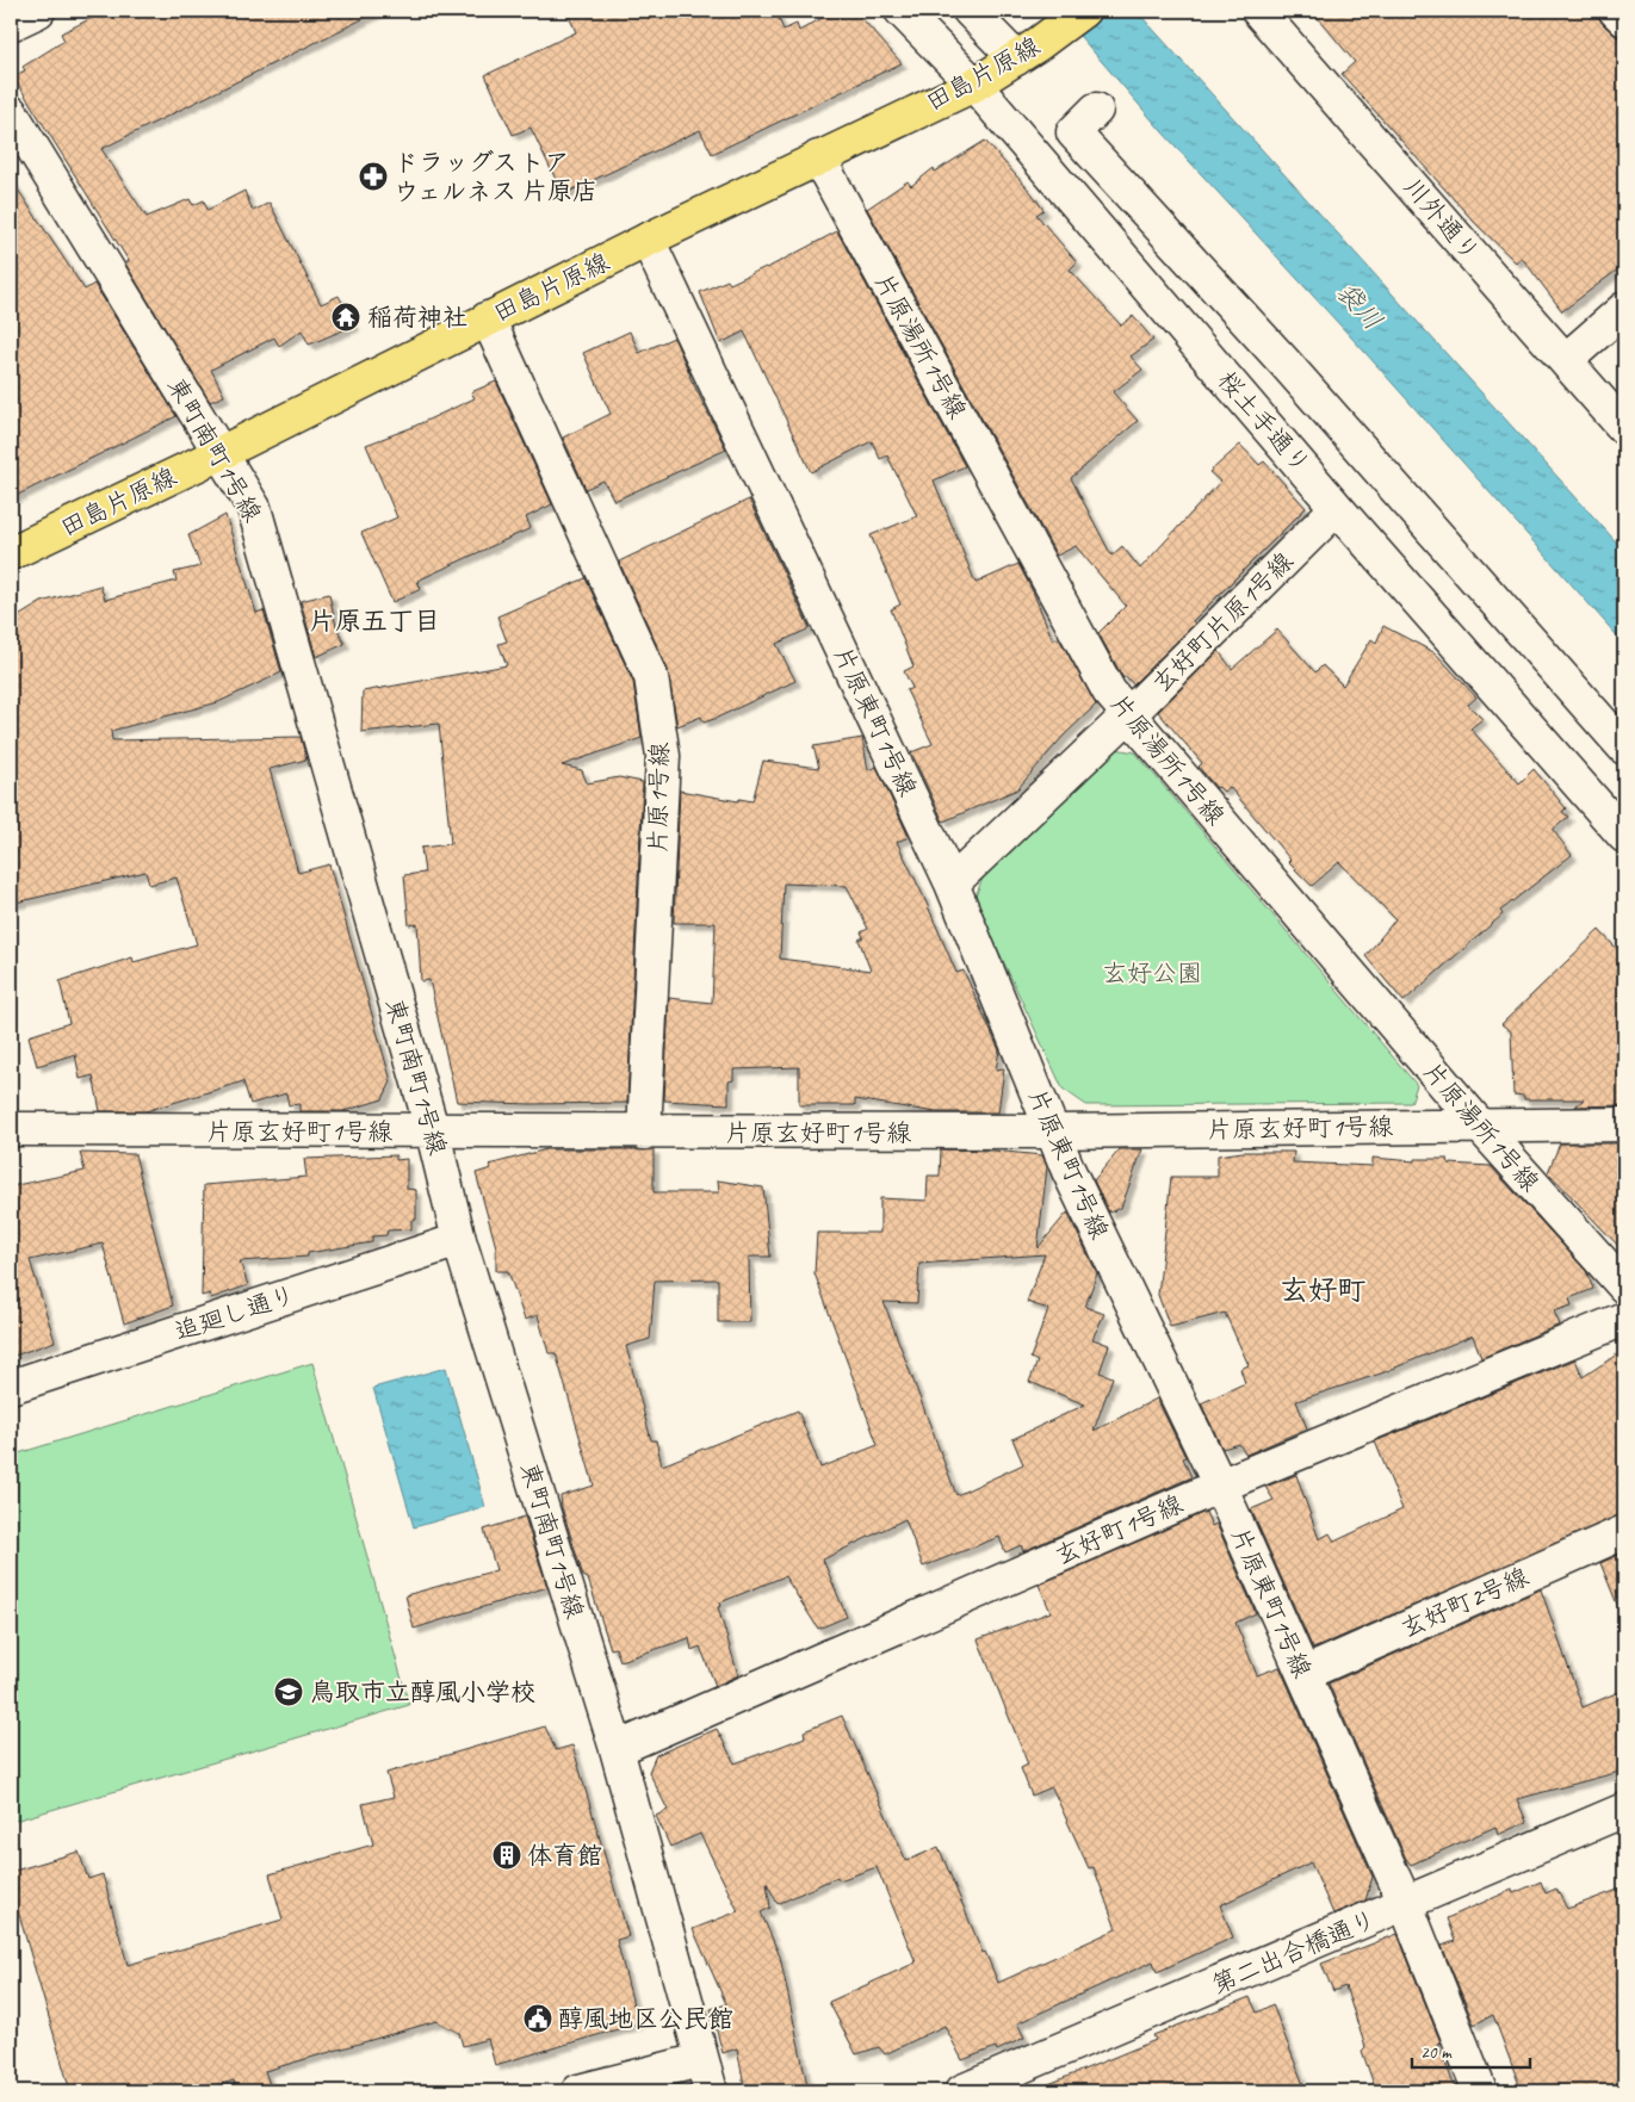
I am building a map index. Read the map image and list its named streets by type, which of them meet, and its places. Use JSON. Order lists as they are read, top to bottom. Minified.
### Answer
{"streets":{"main road":["田島片原線"],"street":["川外通り","片原湯所1号線","桜土手通り","東町南町1号線","玄好町片原1号線","片原東町1号線","片原1号線","片原玄好町1号線","追廻し通り","玄好町1号線","玄好町2号線","第二出合橋通り"]},"crossings":[["田島片原線","片原湯所1号線"],["田島片原線","桜土手通り"],["田島片原線","東町南町1号線"],["田島片原線","片原東町1号線"],["田島片原線","片原1号線"],["片原湯所1号線","玄好町片原1号線"],["片原湯所1号線","片原玄好町1号線"],["桜土手通り","玄好町片原1号線"],["東町南町1号線","片原玄好町1号線"],["東町南町1号線","追廻し通り"],["東町南町1号線","玄好町1号線"],["玄好町片原1号線","片原東町1号線"],["片原東町1号線","片原玄好町1号線"],["片原東町1号線","玄好町1号線"],["片原東町1号線","玄好町2号線"],["片原東町1号線","第二出合橋通り"],["片原1号線","片原玄好町1号線"]],"districts":["片原五丁目","玄好町"],"water":["袋川"],"parks":["玄好公園"],"places":{"pharmacy":["ドラッグストア ウェルネス 片原店"],"temple":["稲荷神社"],"school or university":["鳥取市立醇風小学校"],"building":["体育館"],"public building":["醇風地区公民館"]},"scale_bar":"20 m"}
